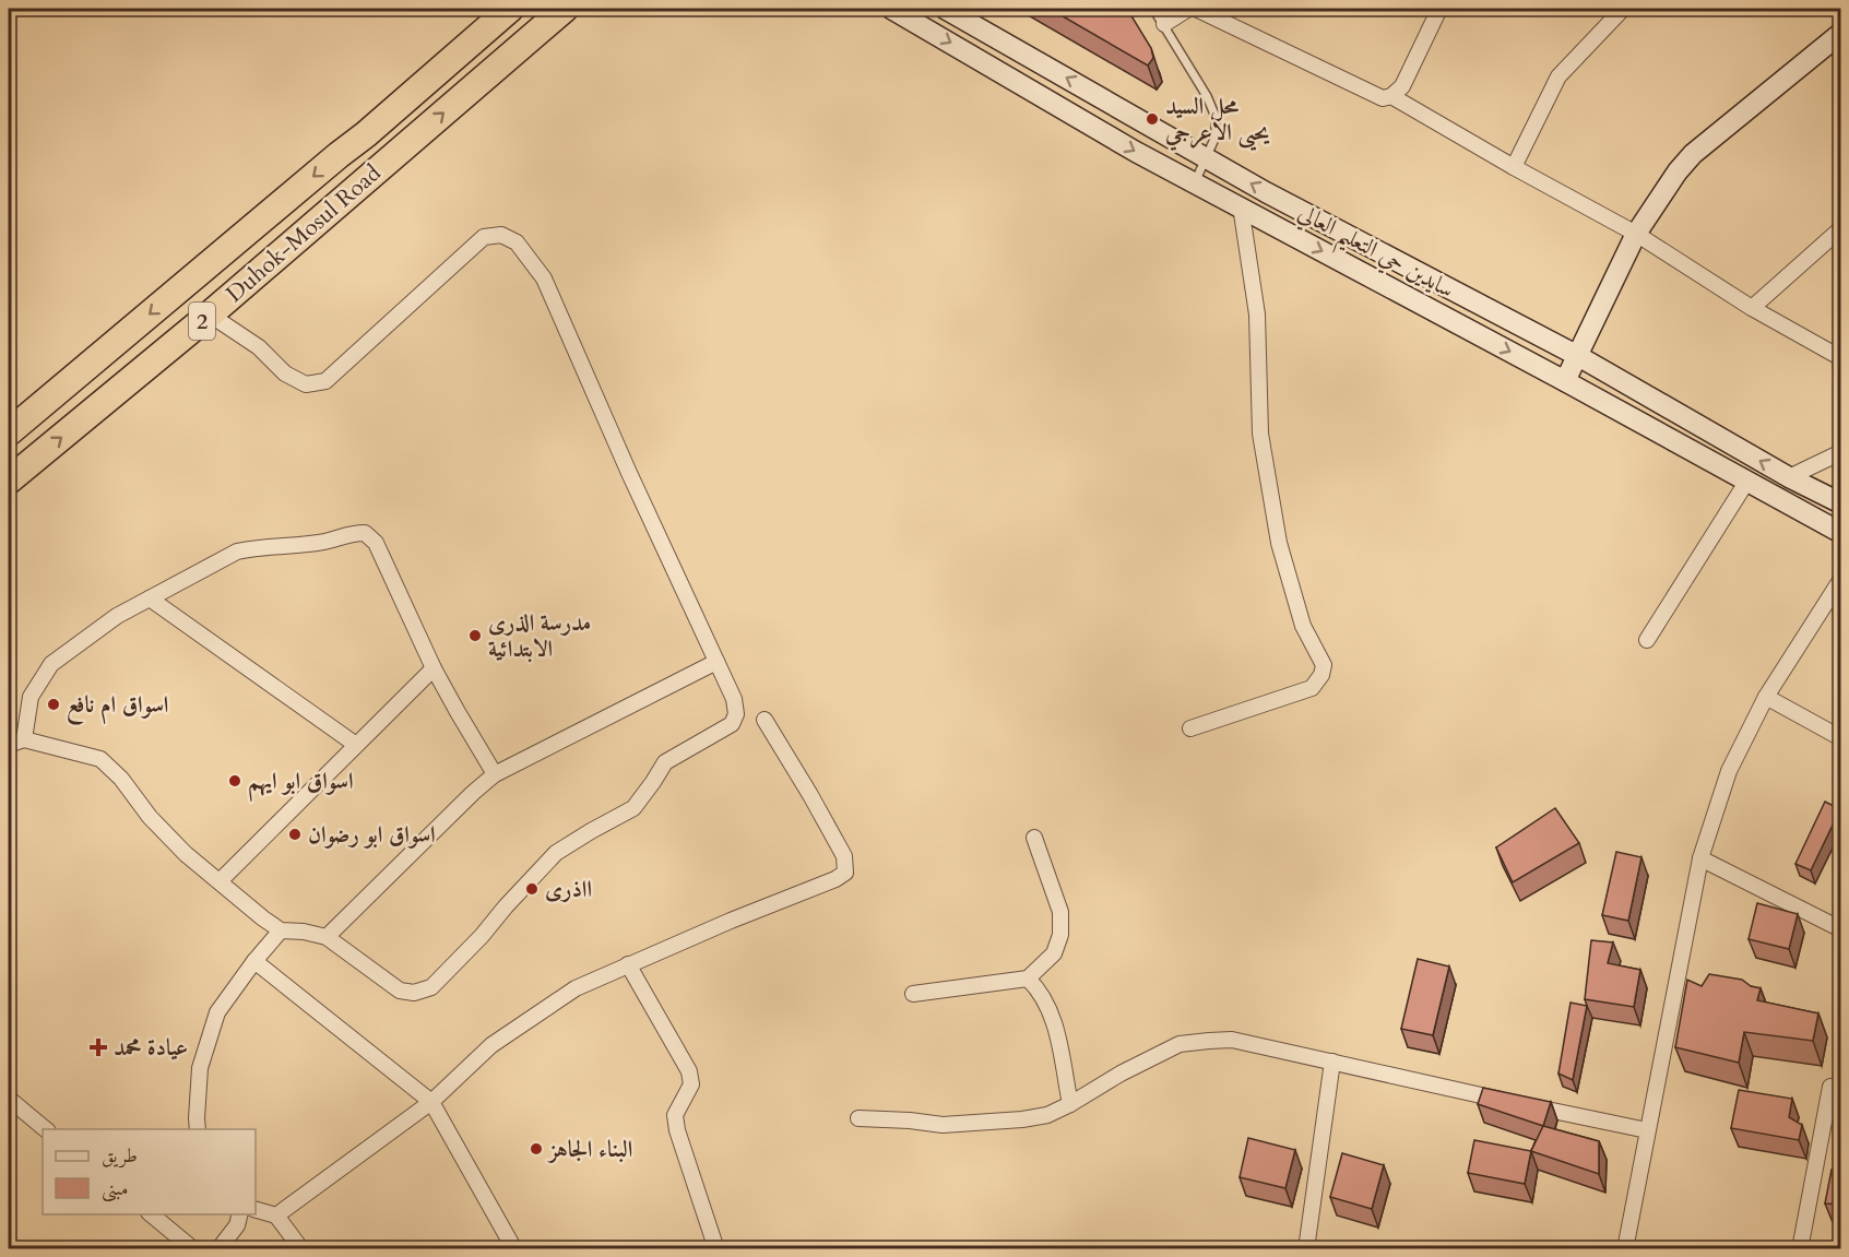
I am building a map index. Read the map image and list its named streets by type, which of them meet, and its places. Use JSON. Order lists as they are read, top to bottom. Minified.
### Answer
{"streets":{"highway":["Duhok-Mosul Road","2"],"main road":["سايدين حي التعليم العالي"]},"places":{"other":["محل السيد يحيى الاعرجي","مدرسة الذرى الابتدائية","اسواق ام نافع","اسواق ابو ايهم","اسواق ابو رضوان","ااذرى","البناء الجاهز"],"health":["عيادة محمد"]},"legend":["طريق","مبنى"]}
